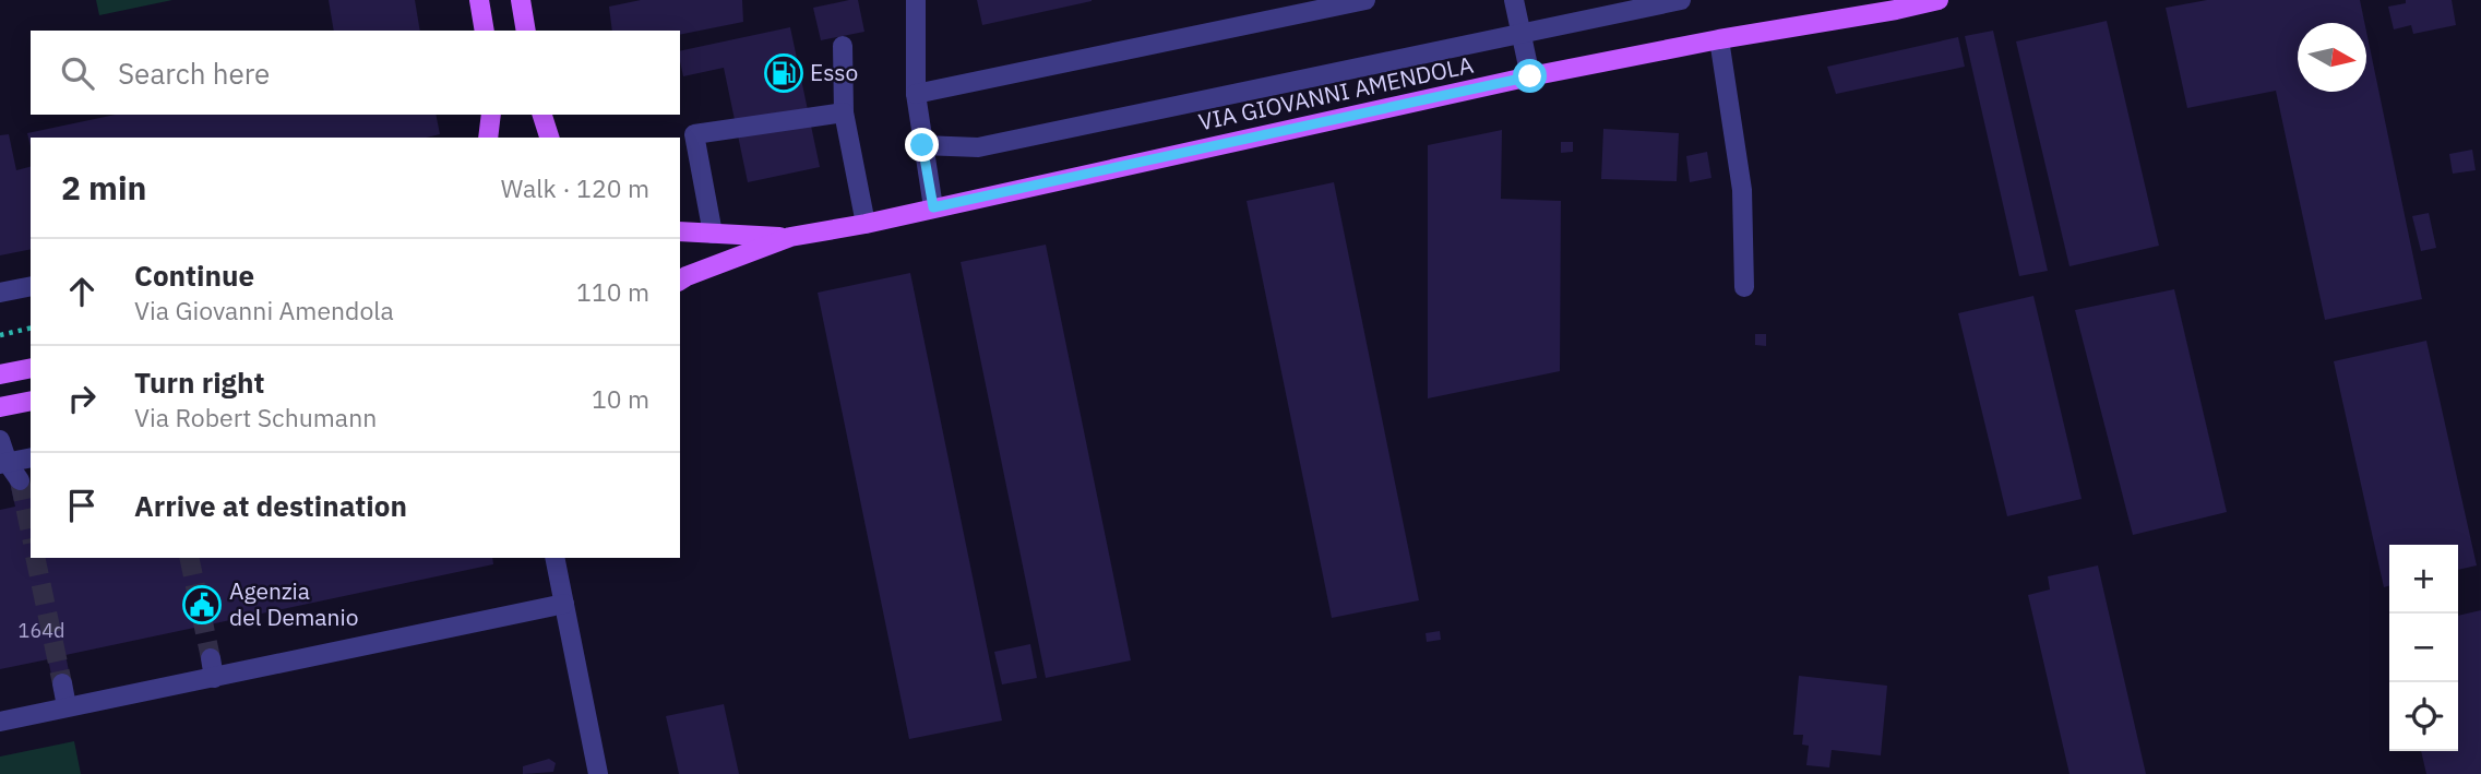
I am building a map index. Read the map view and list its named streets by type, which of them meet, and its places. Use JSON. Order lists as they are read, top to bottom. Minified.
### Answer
{"streets":{"main road":["VIA GIOVANNI AMENDOLA"]},"places":{"fuel station":["Esso"],"public building":["Agenzia del Demanio"]},"house_numbers":["164d"],"north":"right","page":{"search":"Search here","heading":["2 min","Walk · 120 m"],"list":[["Continue","Via Giovanni Amendola","110 m"],["Turn right","Via Robert Schumann","10 m"],"Arrive at destination"],"map_buttons":["+","−"]}}
